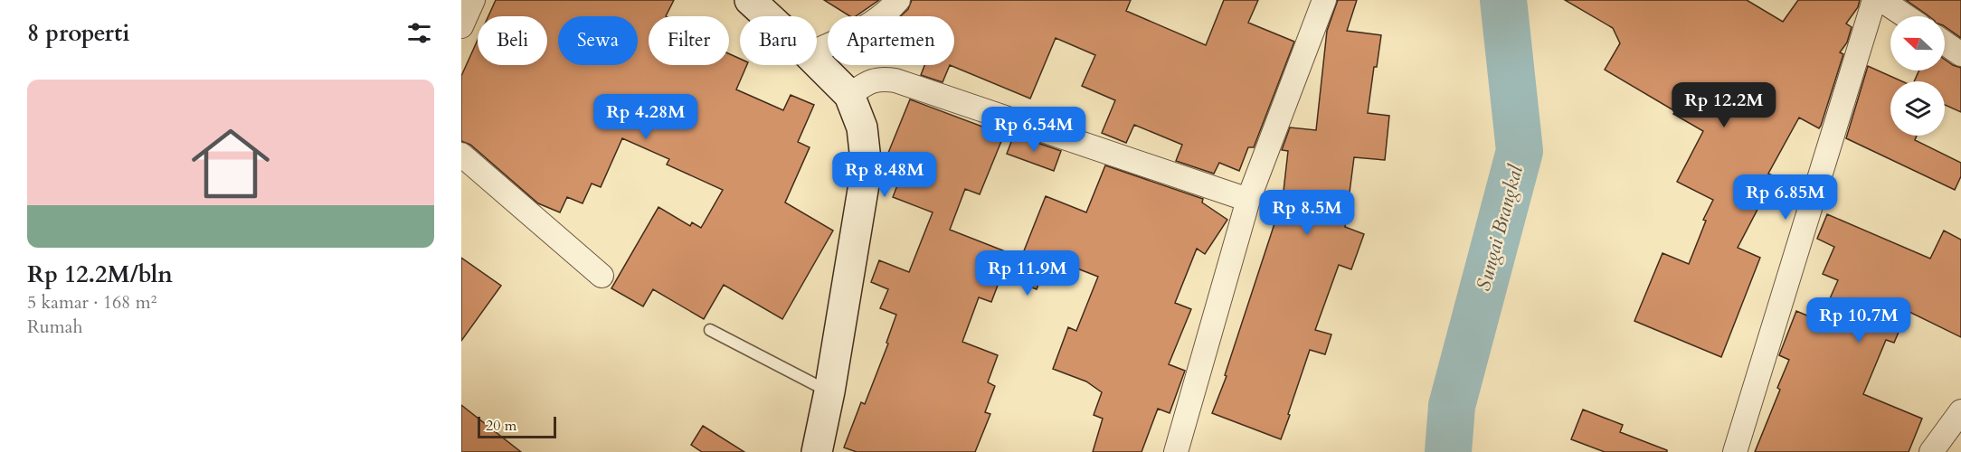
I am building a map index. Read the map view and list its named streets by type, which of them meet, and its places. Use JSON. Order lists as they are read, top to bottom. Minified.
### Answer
{"water":["Sungai Brangkal"],"scale_bar":"20 m","north":"left","page":{"heading":"8 properti","chip":["Beli","Sewa","Filter","Baru","Apartemen"],"list":[{"name":"Rp 12.2M/bln","note":"5 kamar · 168 m² · Rumah"}],"price":["Rp 12.2M","Rp 4.28M","Rp 6.54M","Rp 8.48M","Rp 6.85M","Rp 8.5M","Rp 11.9M","Rp 10.7M"],"scale":"20 m"}}
